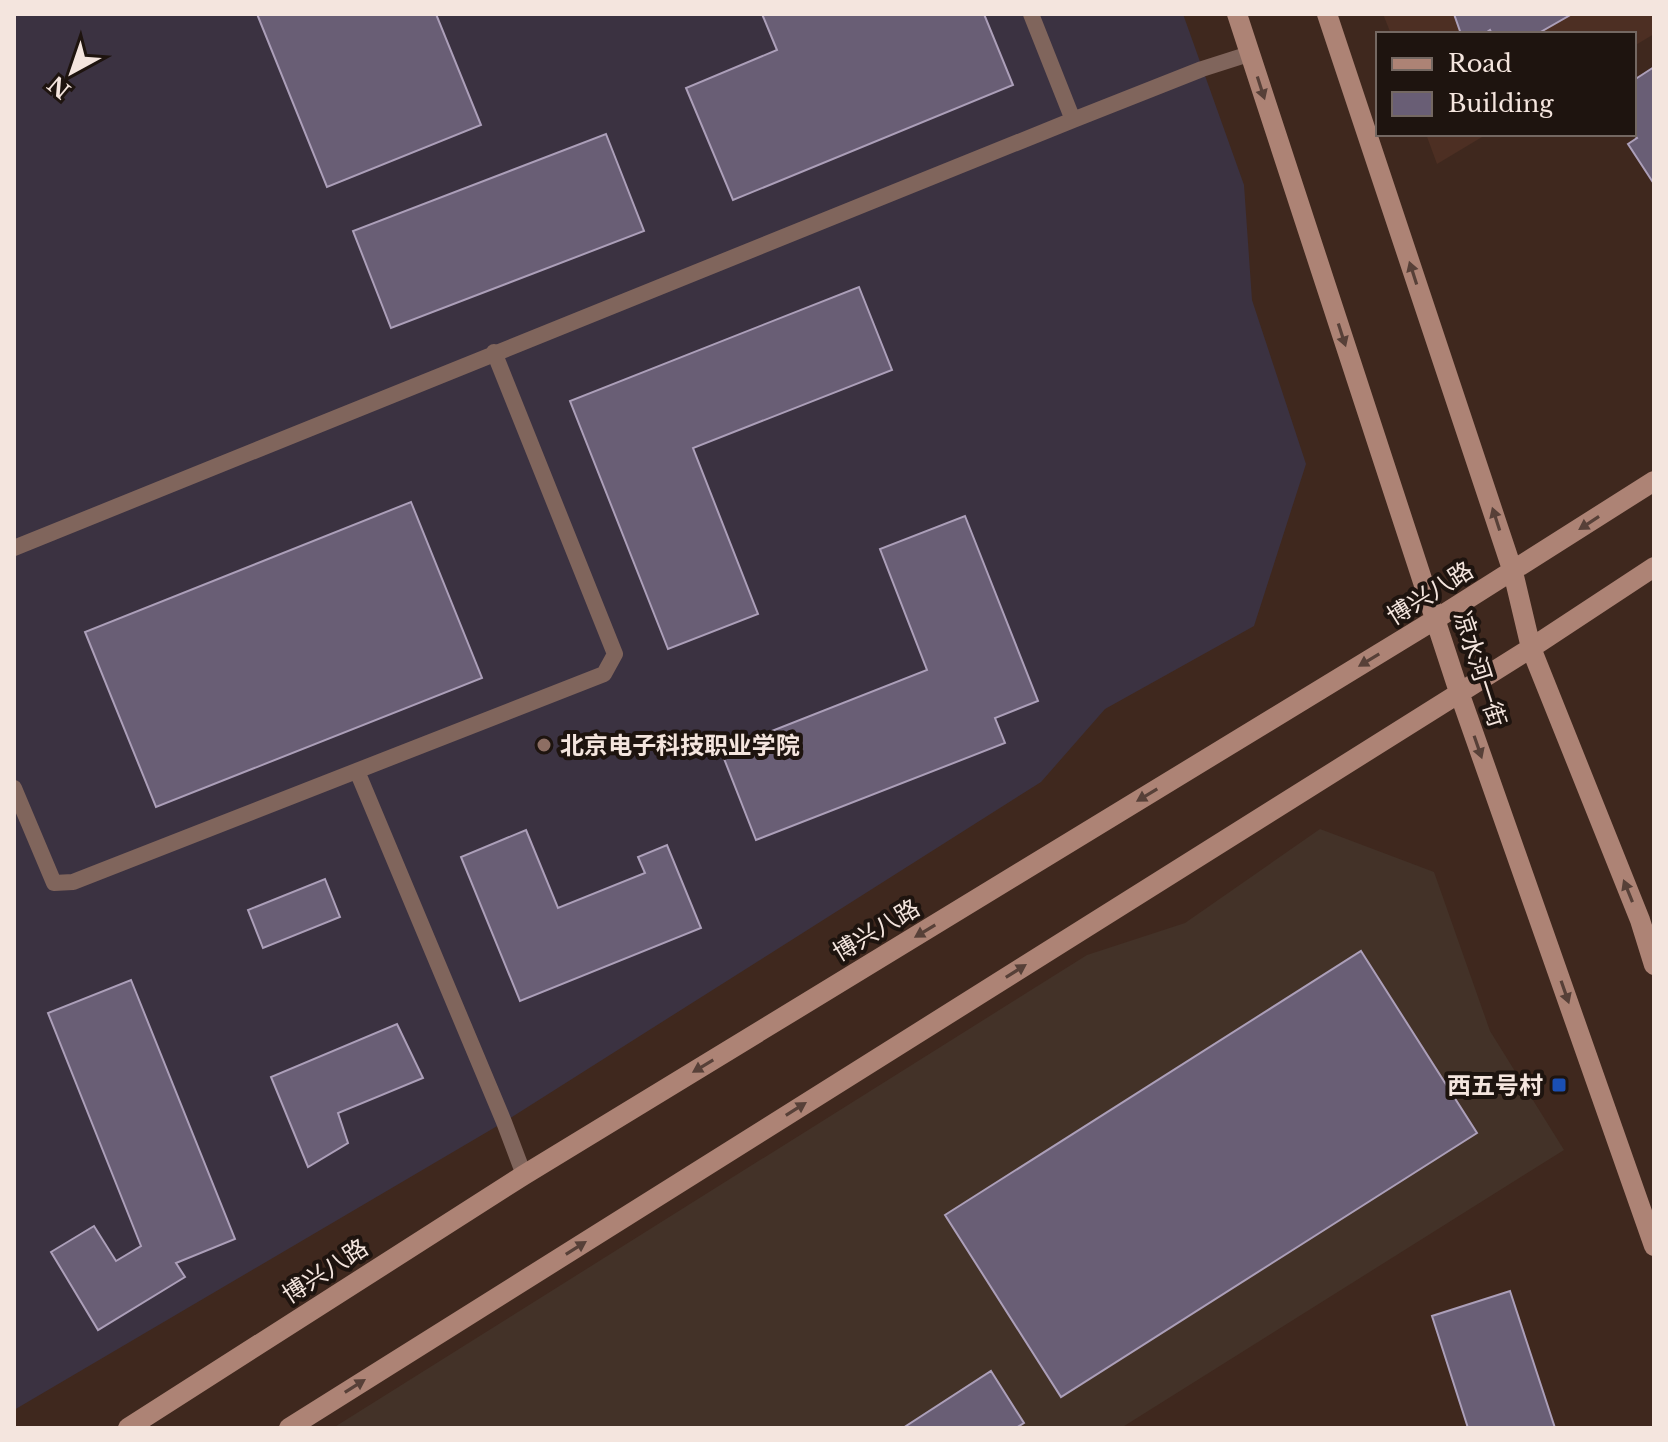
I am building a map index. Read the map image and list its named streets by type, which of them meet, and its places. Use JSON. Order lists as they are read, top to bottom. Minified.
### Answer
{"streets":{"main road":["博兴八路","凉水河一街"]},"crossings":[["博兴八路","凉水河一街"]],"places":{"other":["北京电子科技职业学院"],"transit":["西五号村"]},"legend":["Road","Building"],"north":"bottom left"}
